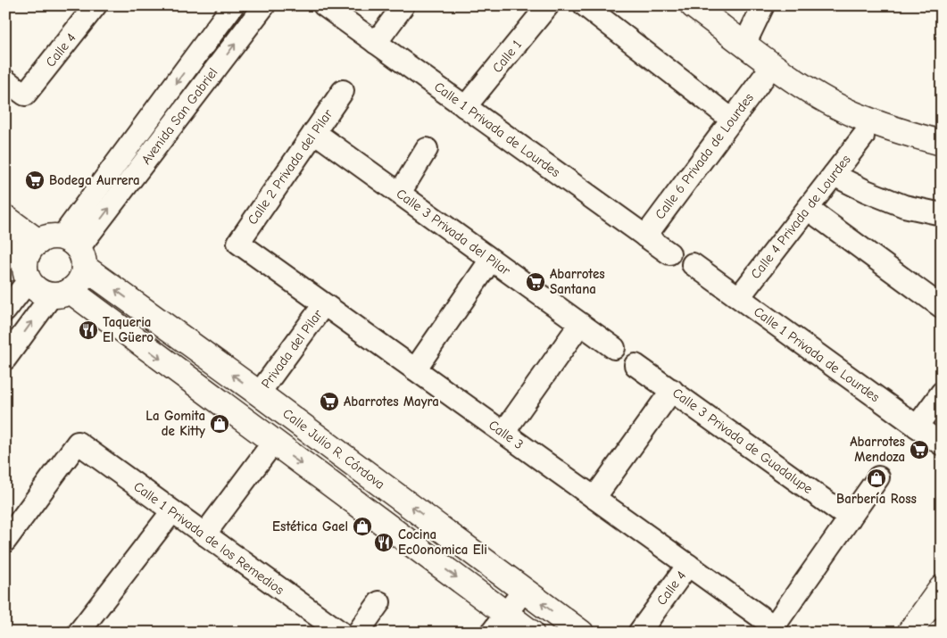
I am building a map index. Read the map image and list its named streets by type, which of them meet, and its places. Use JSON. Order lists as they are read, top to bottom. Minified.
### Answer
{"streets":{"street":["Calle 4","Calle 1","Avenida San Gabriel","Calle 1 Privada de Lourdes","Calle 6 Privada de Lourdes","Calle 2 Privada del Pilar","Calle 4 Privada de Lourdes","Calle 3 Privada del Pilar","Privada del Pilar","Calle 3","Calle 3 Privada de Guadalupe","Calle Julio R. Córdova","Calle 1 Privada de los Remedios"]},"crossings":[["Calle 4","Calle 3"],["Calle 1","Calle 1 Privada de Lourdes"],["Avenida San Gabriel","Calle Julio R. Córdova"],["Calle 1 Privada de Lourdes","Calle 6 Privada de Lourdes"],["Calle 1 Privada de Lourdes","Calle 4 Privada de Lourdes"],["Calle 2 Privada del Pilar","Calle 3 Privada del Pilar"],["Calle 2 Privada del Pilar","Calle 3"],["Privada del Pilar","Calle 3"],["Privada del Pilar","Calle Julio R. Córdova"],["Calle 3","Calle 3 Privada de Guadalupe"]],"places":{"supermarket":["Bodega Aurrera","Abarrotes Santana","Abarrotes Mayra","Abarrotes Mendoza"],"restaurant":["Taqueria El Güero","Cocina Ec0onomica Eli"],"shop":["La Gomita de Kitty","Barbería Ross","Estética Gael"]}}
